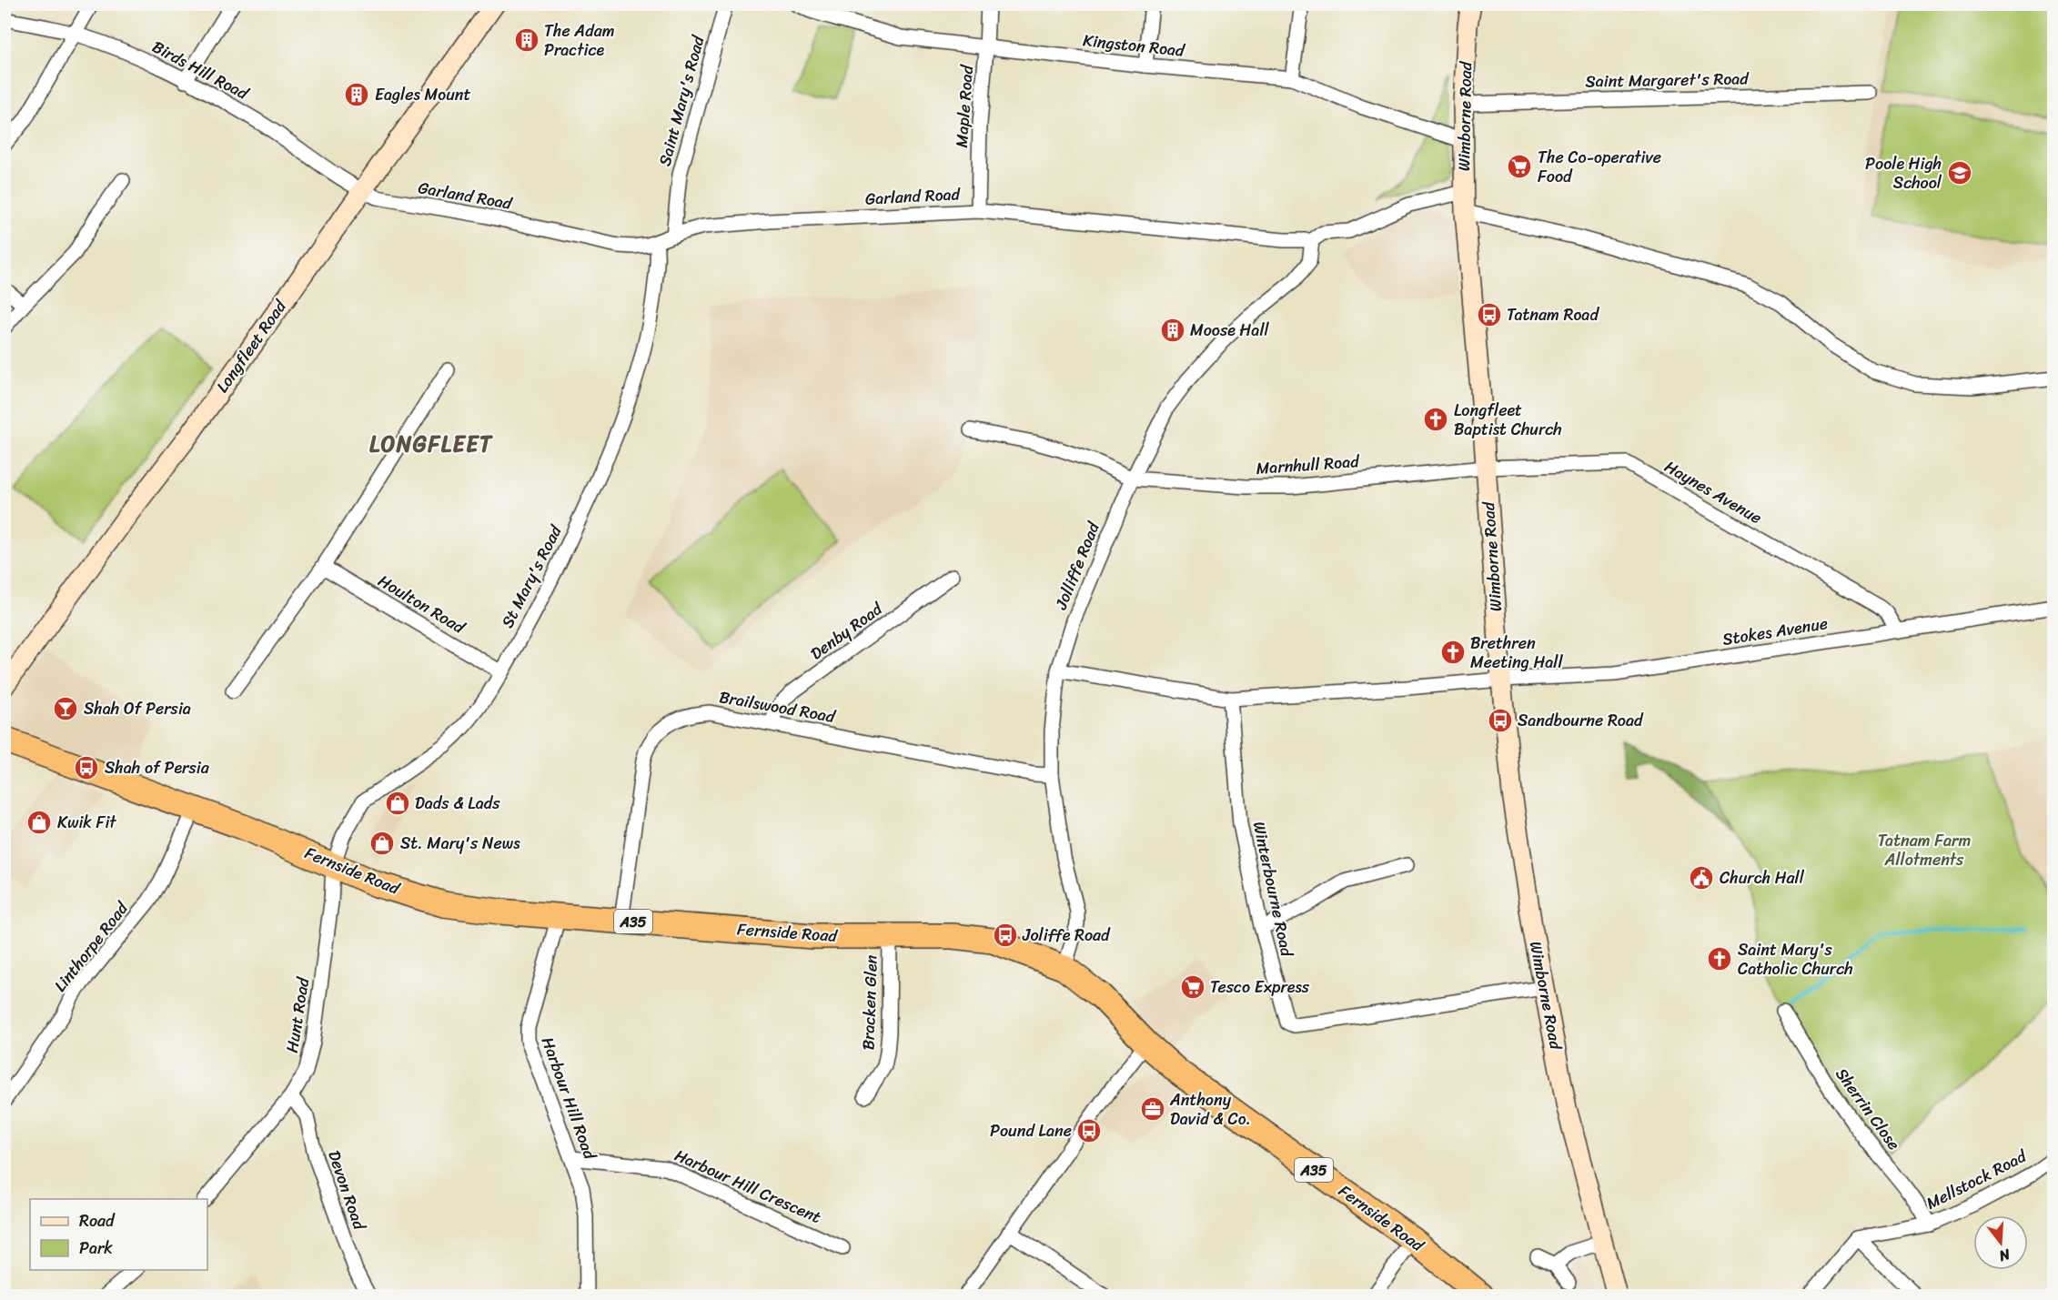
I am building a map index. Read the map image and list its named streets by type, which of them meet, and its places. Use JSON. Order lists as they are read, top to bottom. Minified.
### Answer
{"streets":{"highway":["Fernside Road","A35"],"main road":["Wimborne Road","Longfleet Road"],"street":["Kingston Road","Birds Hill Road","Saint Margaret's Road","Saint Mary's Road","Maple Road","Garland Road","Marnhull Road","Haynes Avenue","Jolliffe Road","St Mary's Road","Houlton Road","Denby Road","Stokes Avenue","Brailswood Road","Winterbourne Road","Linthorpe Road","Bracken Glen","Hunt Road","Harbour Hill Road","Sherrin Close","Mellstock Road","Harbour Hill Crescent","Devon Road"]},"crossings":[["Kingston Road","Maple Road"],["Kingston Road","Wimborne Road"],["Birds Hill Road","Garland Road"],["Birds Hill Road","Longfleet Road"],["Saint Margaret's Road","Wimborne Road"],["Saint Mary's Road","Garland Road"],["Maple Road","Garland Road"],["Wimborne Road","Garland Road"],["Wimborne Road","Marnhull Road"],["Wimborne Road","Haynes Avenue"],["Wimborne Road","Stokes Avenue"],["Wimborne Road","Winterbourne Road"],["Garland Road","Longfleet Road"],["Garland Road","Jolliffe Road"],["Garland Road","St Mary's Road"],["Marnhull Road","Haynes Avenue"],["Marnhull Road","Jolliffe Road"],["Haynes Avenue","Stokes Avenue"],["Jolliffe Road","Brailswood Road"],["Jolliffe Road","Fernside Road"],["St Mary's Road","Houlton Road"],["St Mary's Road","Fernside Road"],["St Mary's Road","Hunt Road"],["Denby Road","Brailswood Road"],["Brailswood Road","Fernside Road"],["Fernside Road","Linthorpe Road"],["Fernside Road","Bracken Glen"],["Fernside Road","Hunt Road"],["Fernside Road","Harbour Hill Road"],["Hunt Road","Devon Road"],["Harbour Hill Road","Harbour Hill Crescent"],["Sherrin Close","Mellstock Road"]],"districts":["LONGFLEET"],"parks":["Tatnam Farm Allotments"],"places":{"building":["The Adam Practice","Eagles Mount","Moose Hall"],"supermarket":["The Co-operative Food","Tesco Express"],"school or university":["Poole High School"],"bus stop":["Tatnam Road","Sandbourne Road","Shah of Persia","Joliffe Road","Pound Lane"],"church":["Longfleet Baptist Church","Brethren Meeting Hall","Saint Mary's Catholic Church"],"bar":["Shah Of Persia"],"shop":["Dads & Lads","Kwik Fit","St. Mary's News"],"public building":["Church Hall"],"office":["Anthony David & Co."]},"legend":["Road","Park"],"north":"bottom"}
